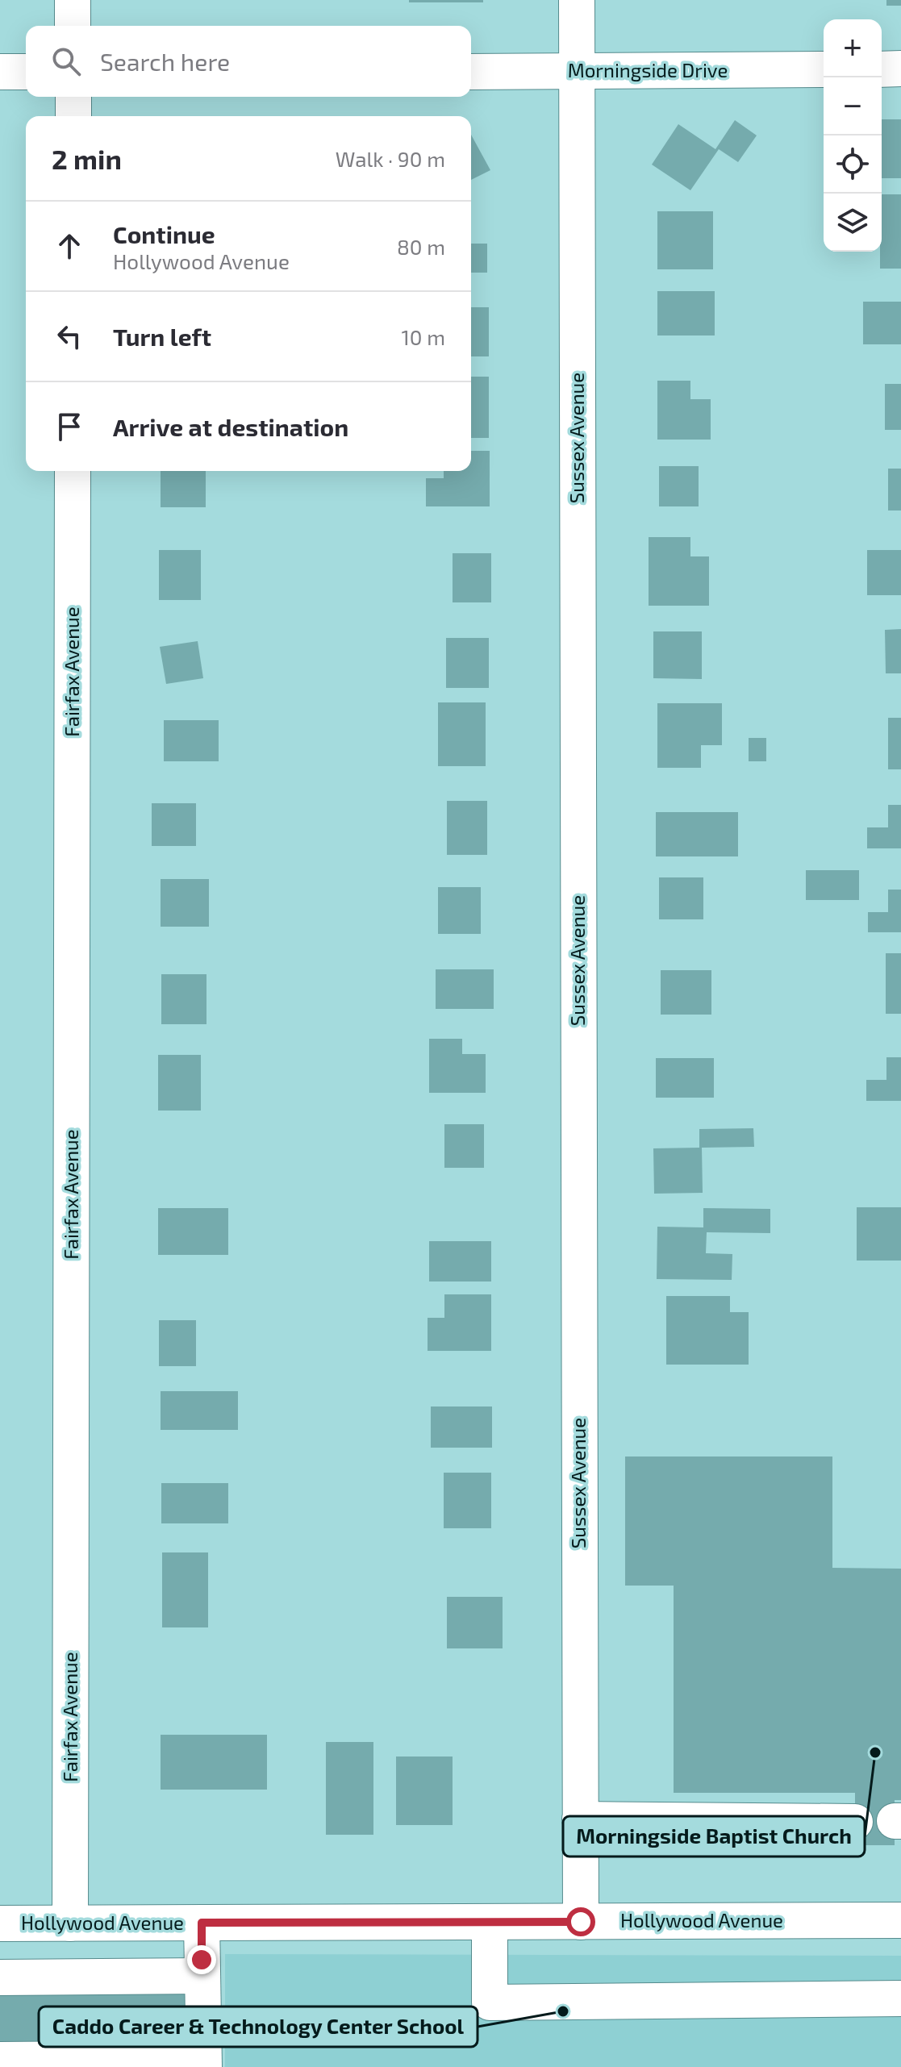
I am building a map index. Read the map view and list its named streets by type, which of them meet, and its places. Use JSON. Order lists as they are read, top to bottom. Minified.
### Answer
{"streets":{"street":["Morningside Drive","Sussex Avenue","Fairfax Avenue","Hollywood Avenue"]},"crossings":[["Morningside Drive","Sussex Avenue"],["Sussex Avenue","Hollywood Avenue"],["Fairfax Avenue","Hollywood Avenue"]],"places":["Morningside Baptist Church","Caddo Career & Technology Center School"],"page":{"map_buttons":["+","−"],"search":"Search here","heading":["2 min","Walk · 90 m"],"list":[["Continue","Hollywood Avenue","80 m"],["Turn left","10 m"],"Arrive at destination"]}}
